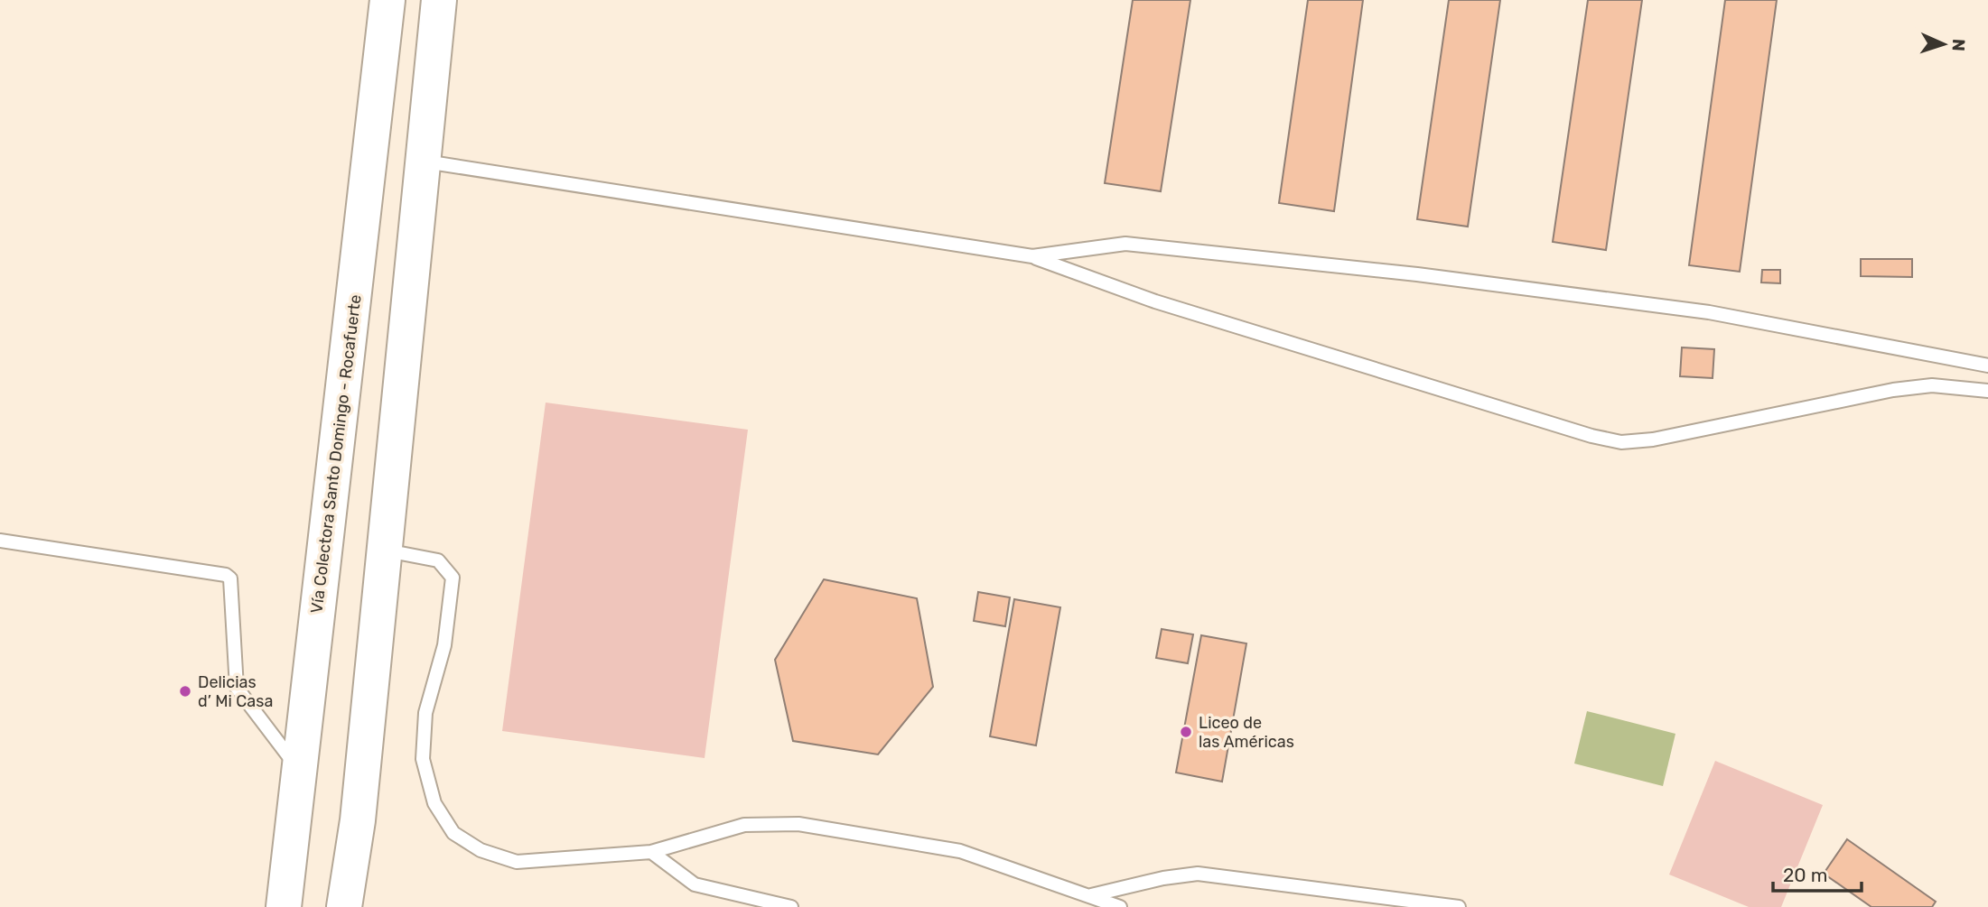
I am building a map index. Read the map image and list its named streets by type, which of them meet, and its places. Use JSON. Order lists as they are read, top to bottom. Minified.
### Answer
{"streets":{"highway":["Vía Colectora Santo Domingo - Rocafuerte"]},"places":["Delicias d’ Mi Casa","Liceo de las Américas"],"scale_bar":"20 m","north":"right"}
